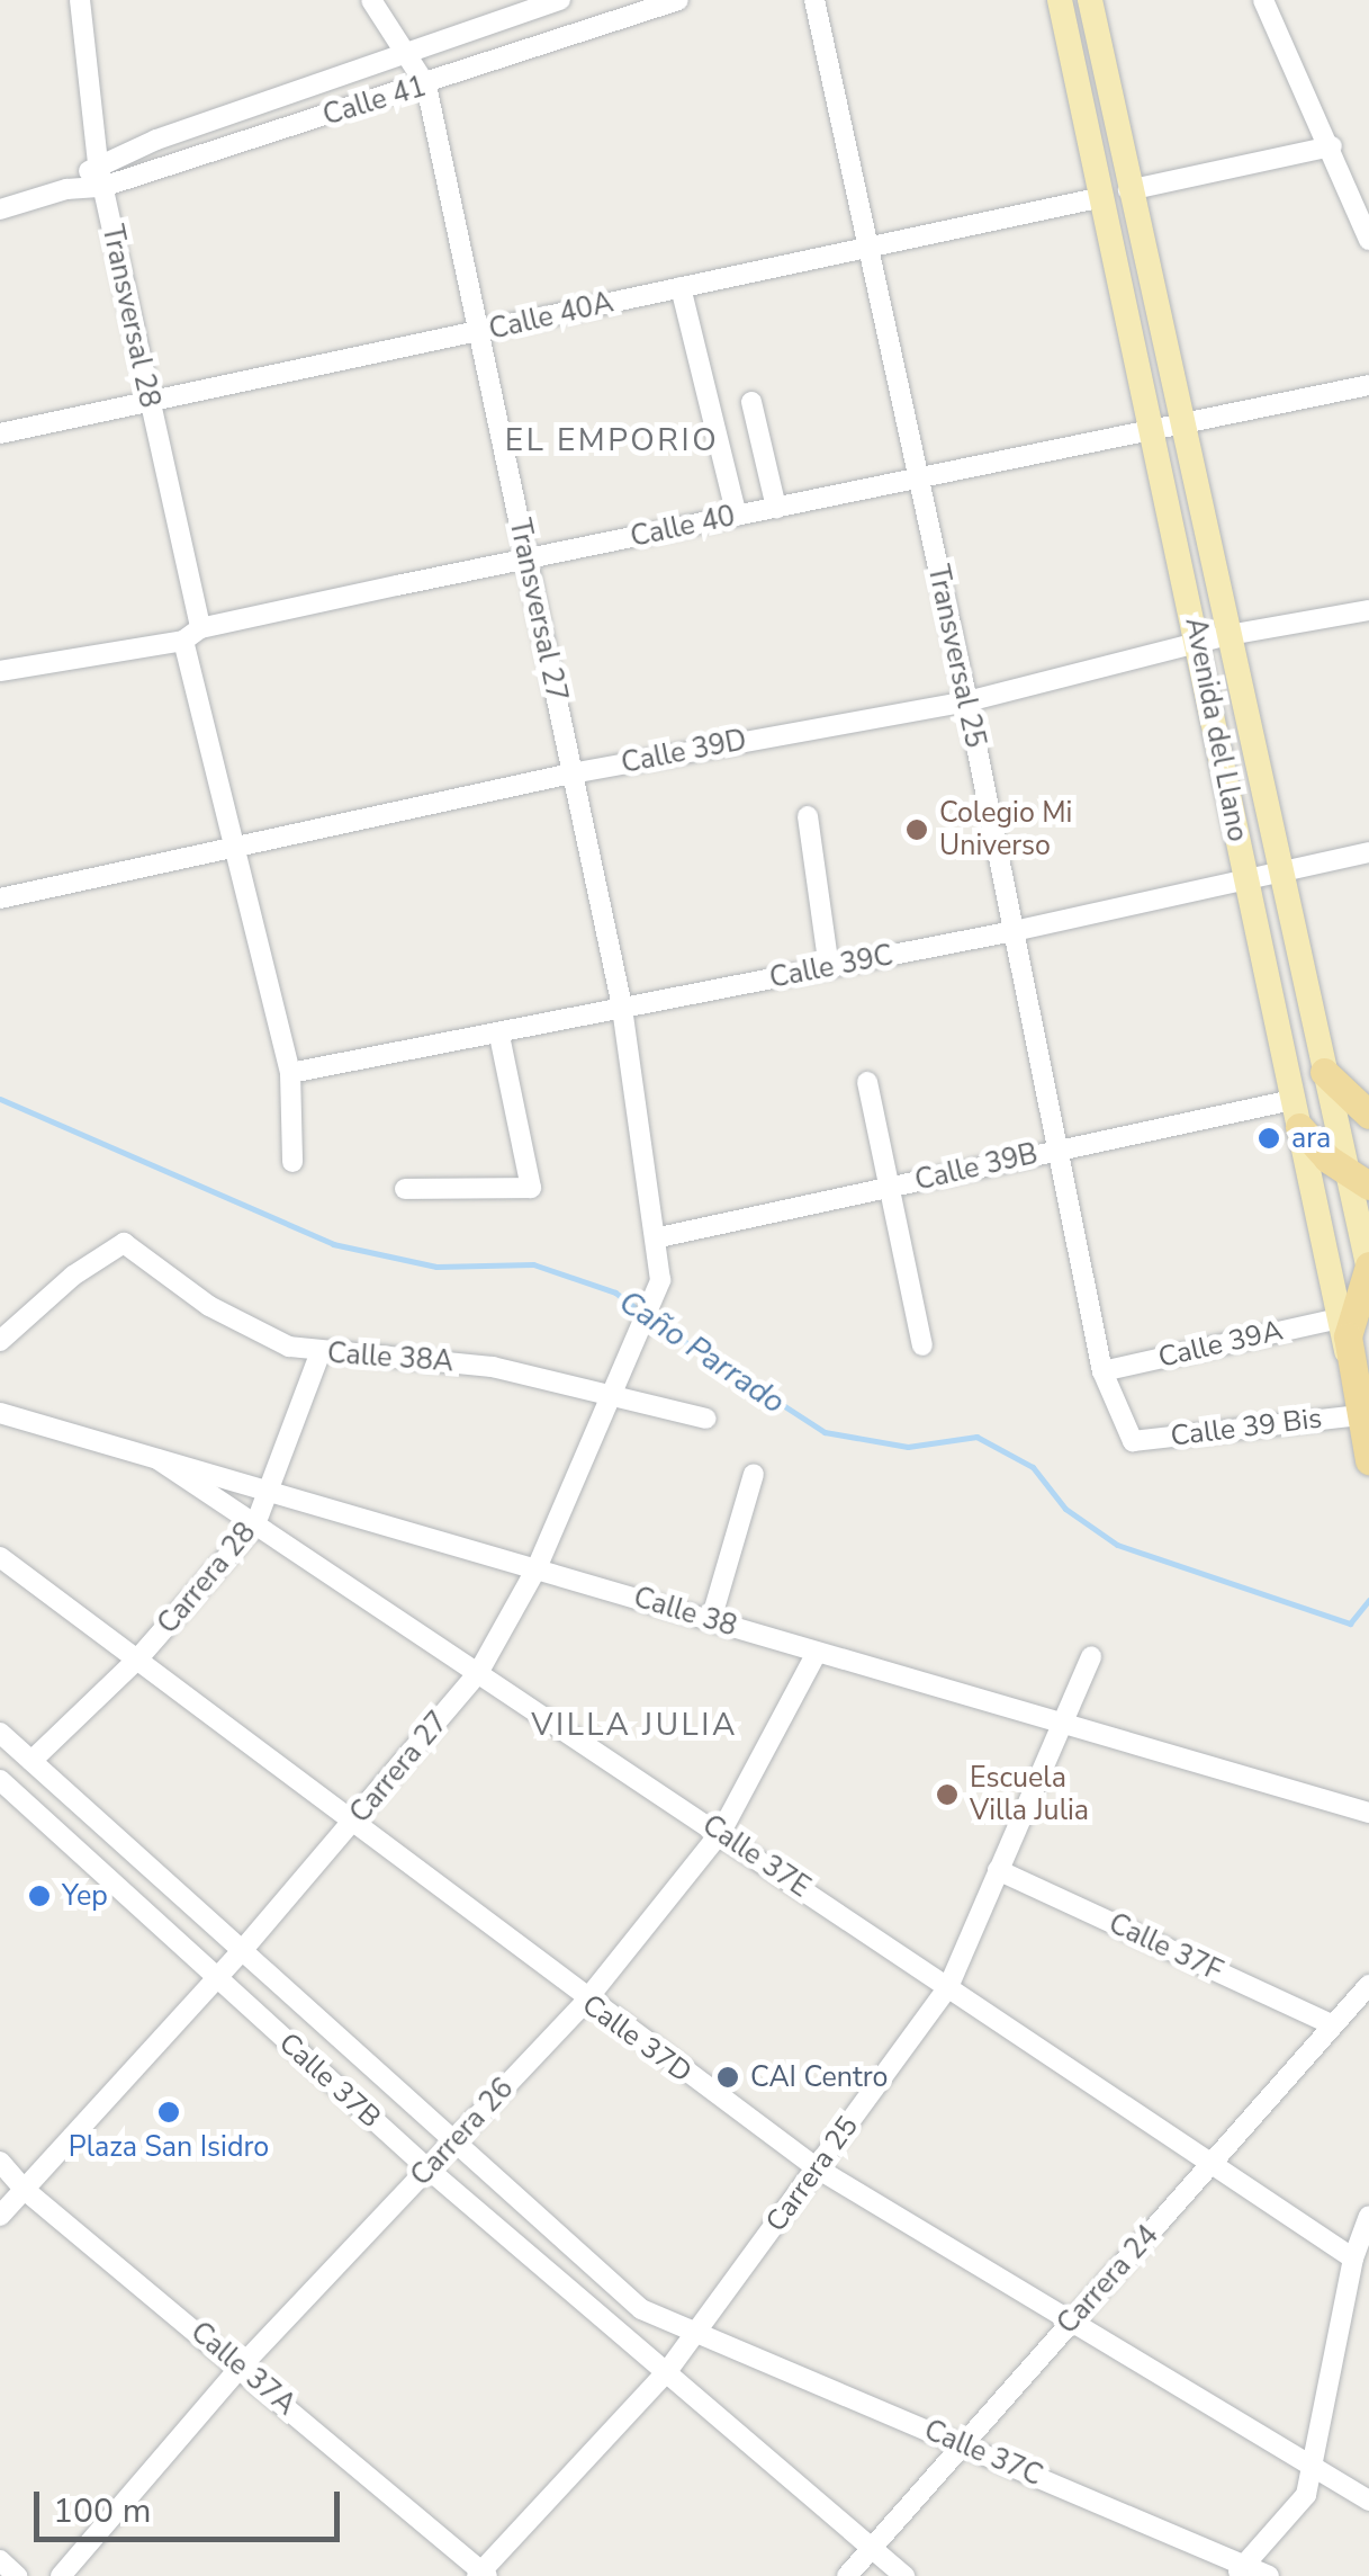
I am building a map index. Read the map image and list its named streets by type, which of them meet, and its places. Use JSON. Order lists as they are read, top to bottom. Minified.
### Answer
{"streets":{"highway":["Avenida del Llano"],"street":["Calle 41","Transversal 28","Calle 40A","Calle 40","Transversal 27","Transversal 25","Calle 39D","Calle 39C","Calle 39B","Calle 39A","Calle 38A","Calle 39 Bis","Carrera 28","Calle 38","Carrera 27","Calle 37E","Calle 37F","Calle 37D","Calle 37B","Carrera 26","Carrera 25","Carrera 24","Calle 37A","Calle 37C"]},"crossings":[["Calle 41","Transversal 28"],["Calle 41","Transversal 27"],["Transversal 28","Calle 40A"],["Transversal 28","Calle 40"],["Transversal 28","Calle 39D"],["Transversal 28","Calle 39C"],["Calle 40A","Transversal 27"],["Calle 40A","Transversal 25"],["Calle 40A","Avenida del Llano"],["Calle 40","Transversal 27"],["Calle 40","Transversal 25"],["Calle 40","Avenida del Llano"],["Transversal 27","Calle 39D"],["Transversal 27","Calle 39C"],["Transversal 27","Calle 39B"],["Transversal 27","Carrera 27"],["Transversal 25","Calle 39D"],["Transversal 25","Calle 39C"],["Transversal 25","Calle 39B"],["Transversal 25","Calle 39A"],["Transversal 25","Calle 39 Bis"],["Avenida del Llano","Calle 39D"],["Avenida del Llano","Calle 39C"],["Avenida del Llano","Calle 39B"],["Avenida del Llano","Calle 39A"],["Avenida del Llano","Calle 39 Bis"],["Calle 39B","Carrera 27"],["Calle 38A","Carrera 28"],["Calle 38A","Carrera 27"],["Carrera 28","Calle 38"],["Carrera 28","Calle 37E"],["Carrera 28","Calle 37D"],["Carrera 28","Calle 37B"],["Calle 38","Carrera 27"],["Calle 38","Calle 37E"],["Calle 38","Carrera 26"],["Calle 38","Carrera 25"],["Carrera 27","Calle 37E"],["Carrera 27","Calle 37D"],["Carrera 27","Calle 37B"],["Carrera 27","Calle 37A"],["Calle 37E","Carrera 26"],["Calle 37E","Carrera 25"],["Calle 37E","Carrera 24"],["Calle 37F","Carrera 25"],["Calle 37F","Carrera 24"],["Calle 37D","Carrera 26"],["Calle 37D","Carrera 25"],["Calle 37D","Carrera 24"],["Calle 37B","Carrera 26"],["Calle 37B","Carrera 25"],["Calle 37B","Carrera 24"],["Calle 37B","Calle 37C"],["Carrera 26","Calle 37A"],["Carrera 25","Calle 37A"],["Carrera 25","Calle 37C"],["Carrera 24","Calle 37C"]],"districts":["EL EMPORIO","VILLA JULIA"],"water":["Caño Parrado"],"places":["Colegio Mi Universo","ara","Escuela Villa Julia","Yep","CAI Centro","Plaza San Isidro"],"scale_bar":"100 m"}
